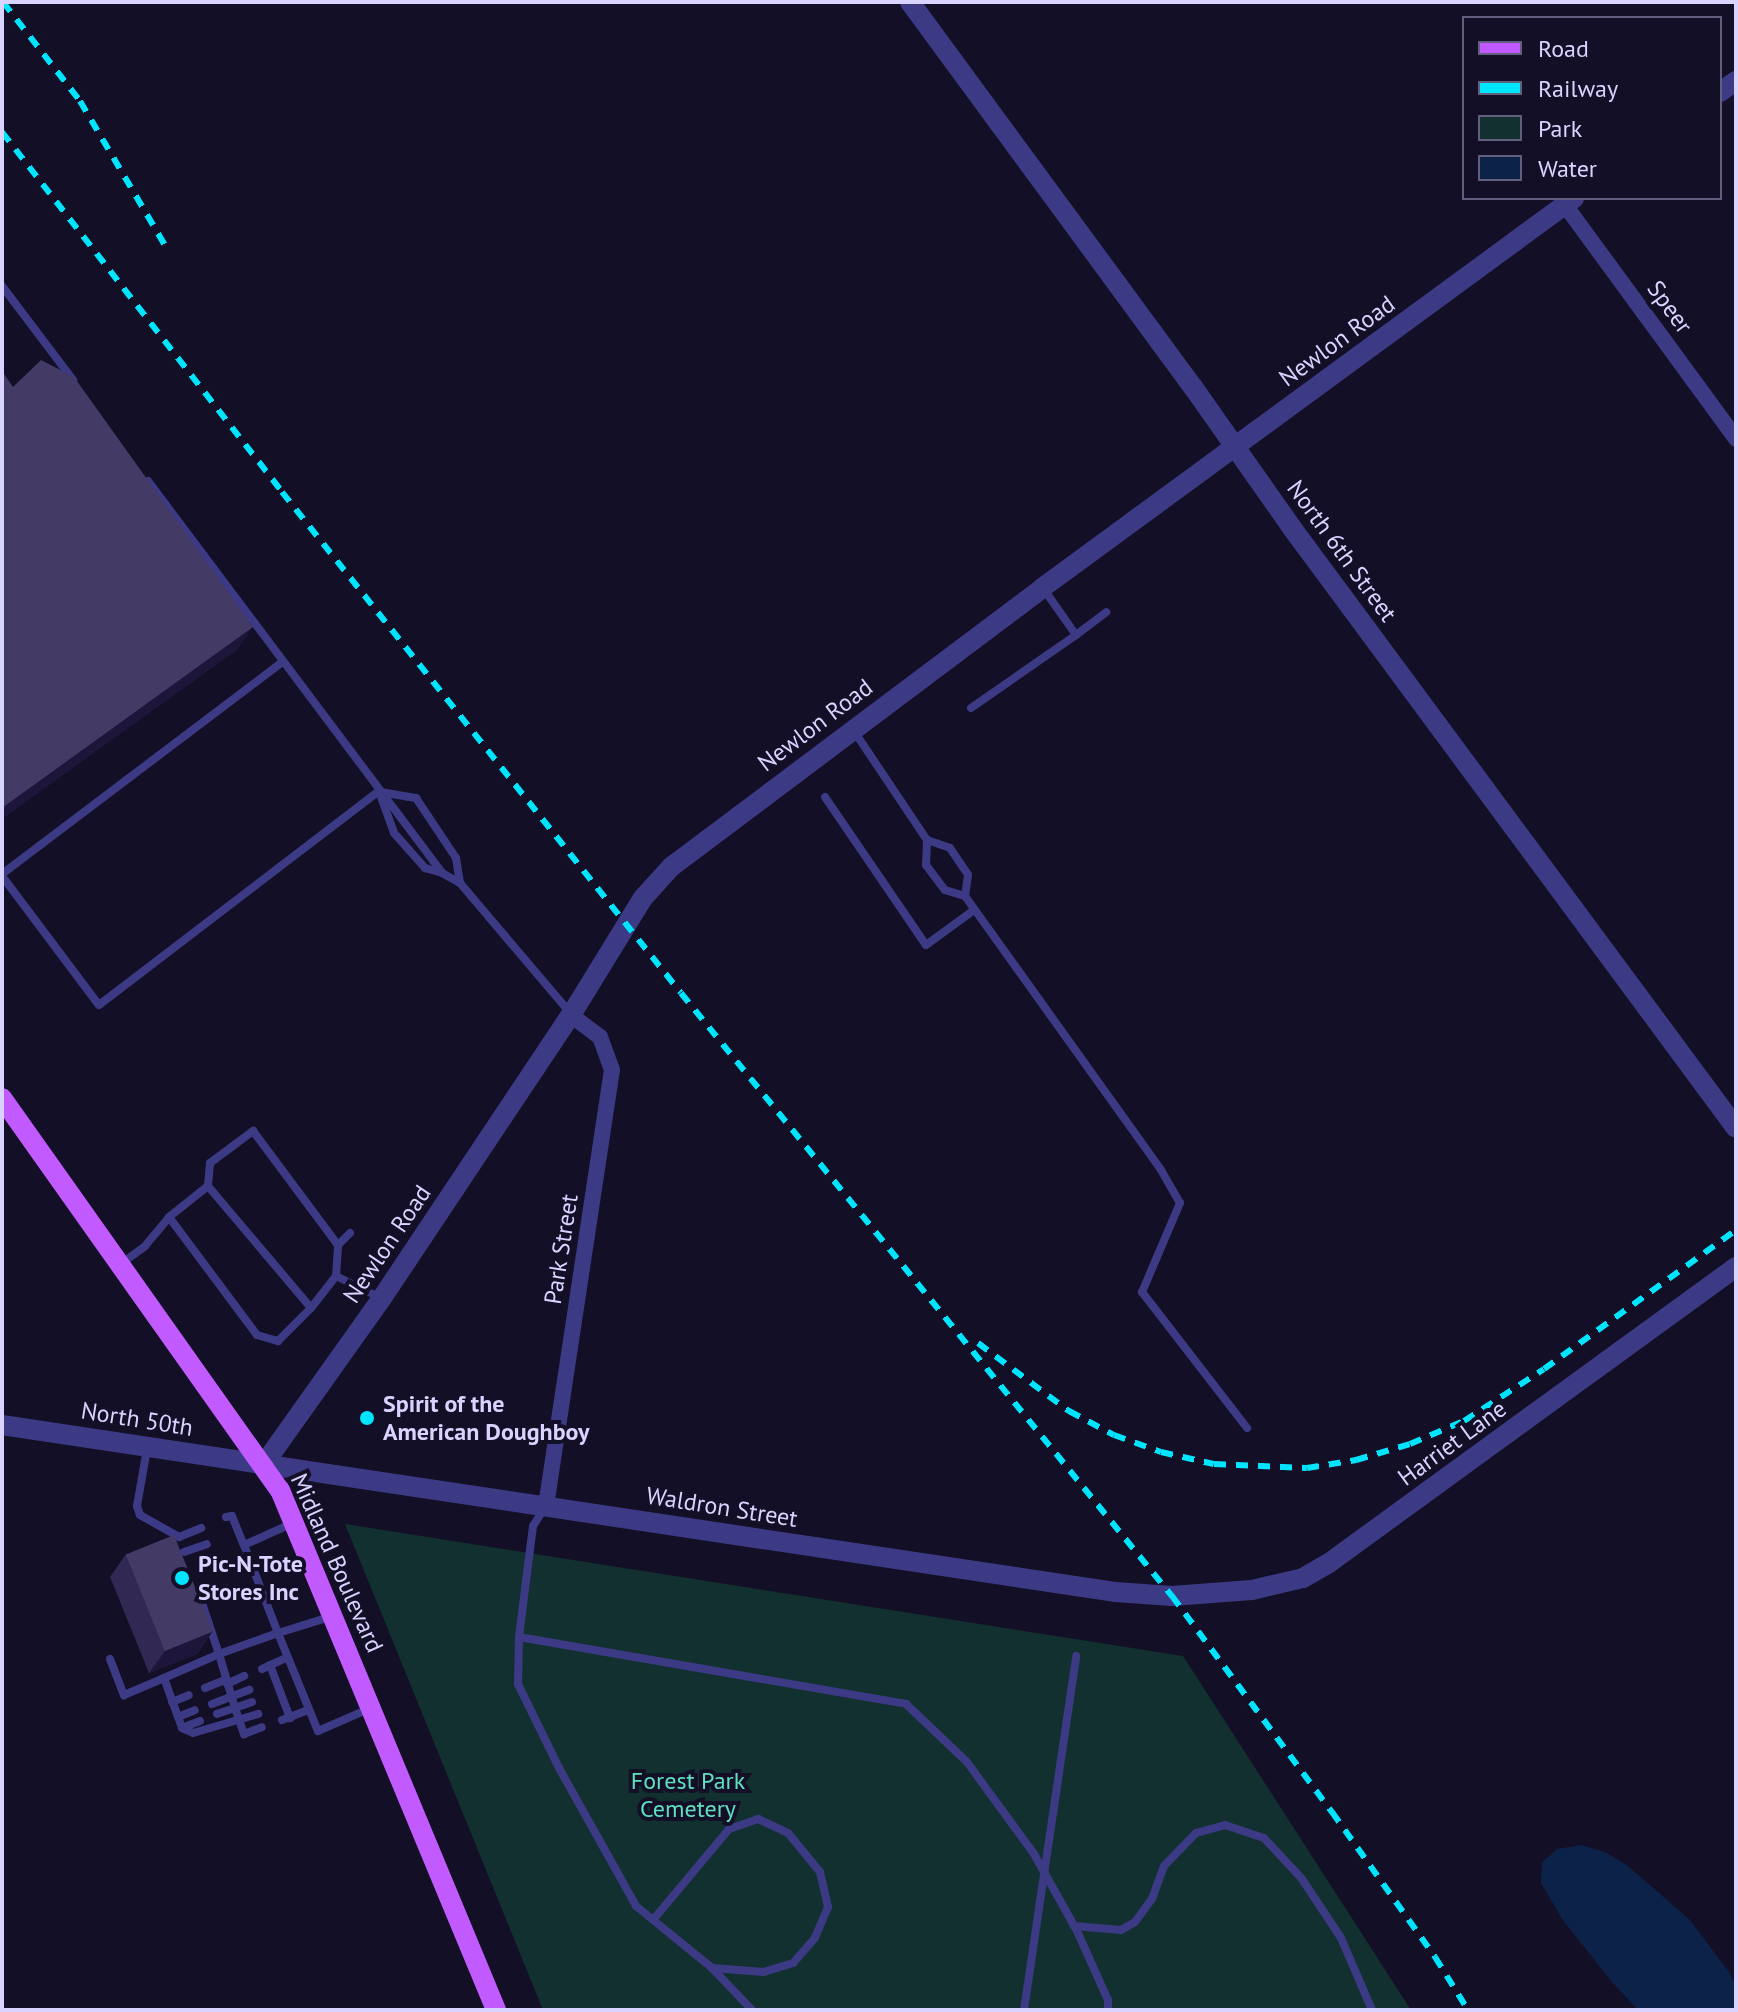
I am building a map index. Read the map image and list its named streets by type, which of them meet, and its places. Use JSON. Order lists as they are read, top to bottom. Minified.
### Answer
{"streets":{"main road":["Midland Boulevard"],"street":["Speer","Newlon Road","North 6th Street","Park Street","North 50th","Harriet Lane","Waldron Street"]},"crossings":[["Speer","Newlon Road"],["Newlon Road","North 6th Street"],["Newlon Road","Park Street"],["Newlon Road","North 50th"],["Newlon Road","Waldron Street"],["Newlon Road","Midland Boulevard"],["Park Street","Waldron Street"],["North 50th","Waldron Street"],["North 50th","Midland Boulevard"],["Harriet Lane","Waldron Street"],["Waldron Street","Midland Boulevard"]],"parks":["Forest Park Cemetery"],"places":["Spirit of the American Doughboy","Pic-N-Tote Stores Inc"],"legend":["Road","Railway","Park","Water"]}
